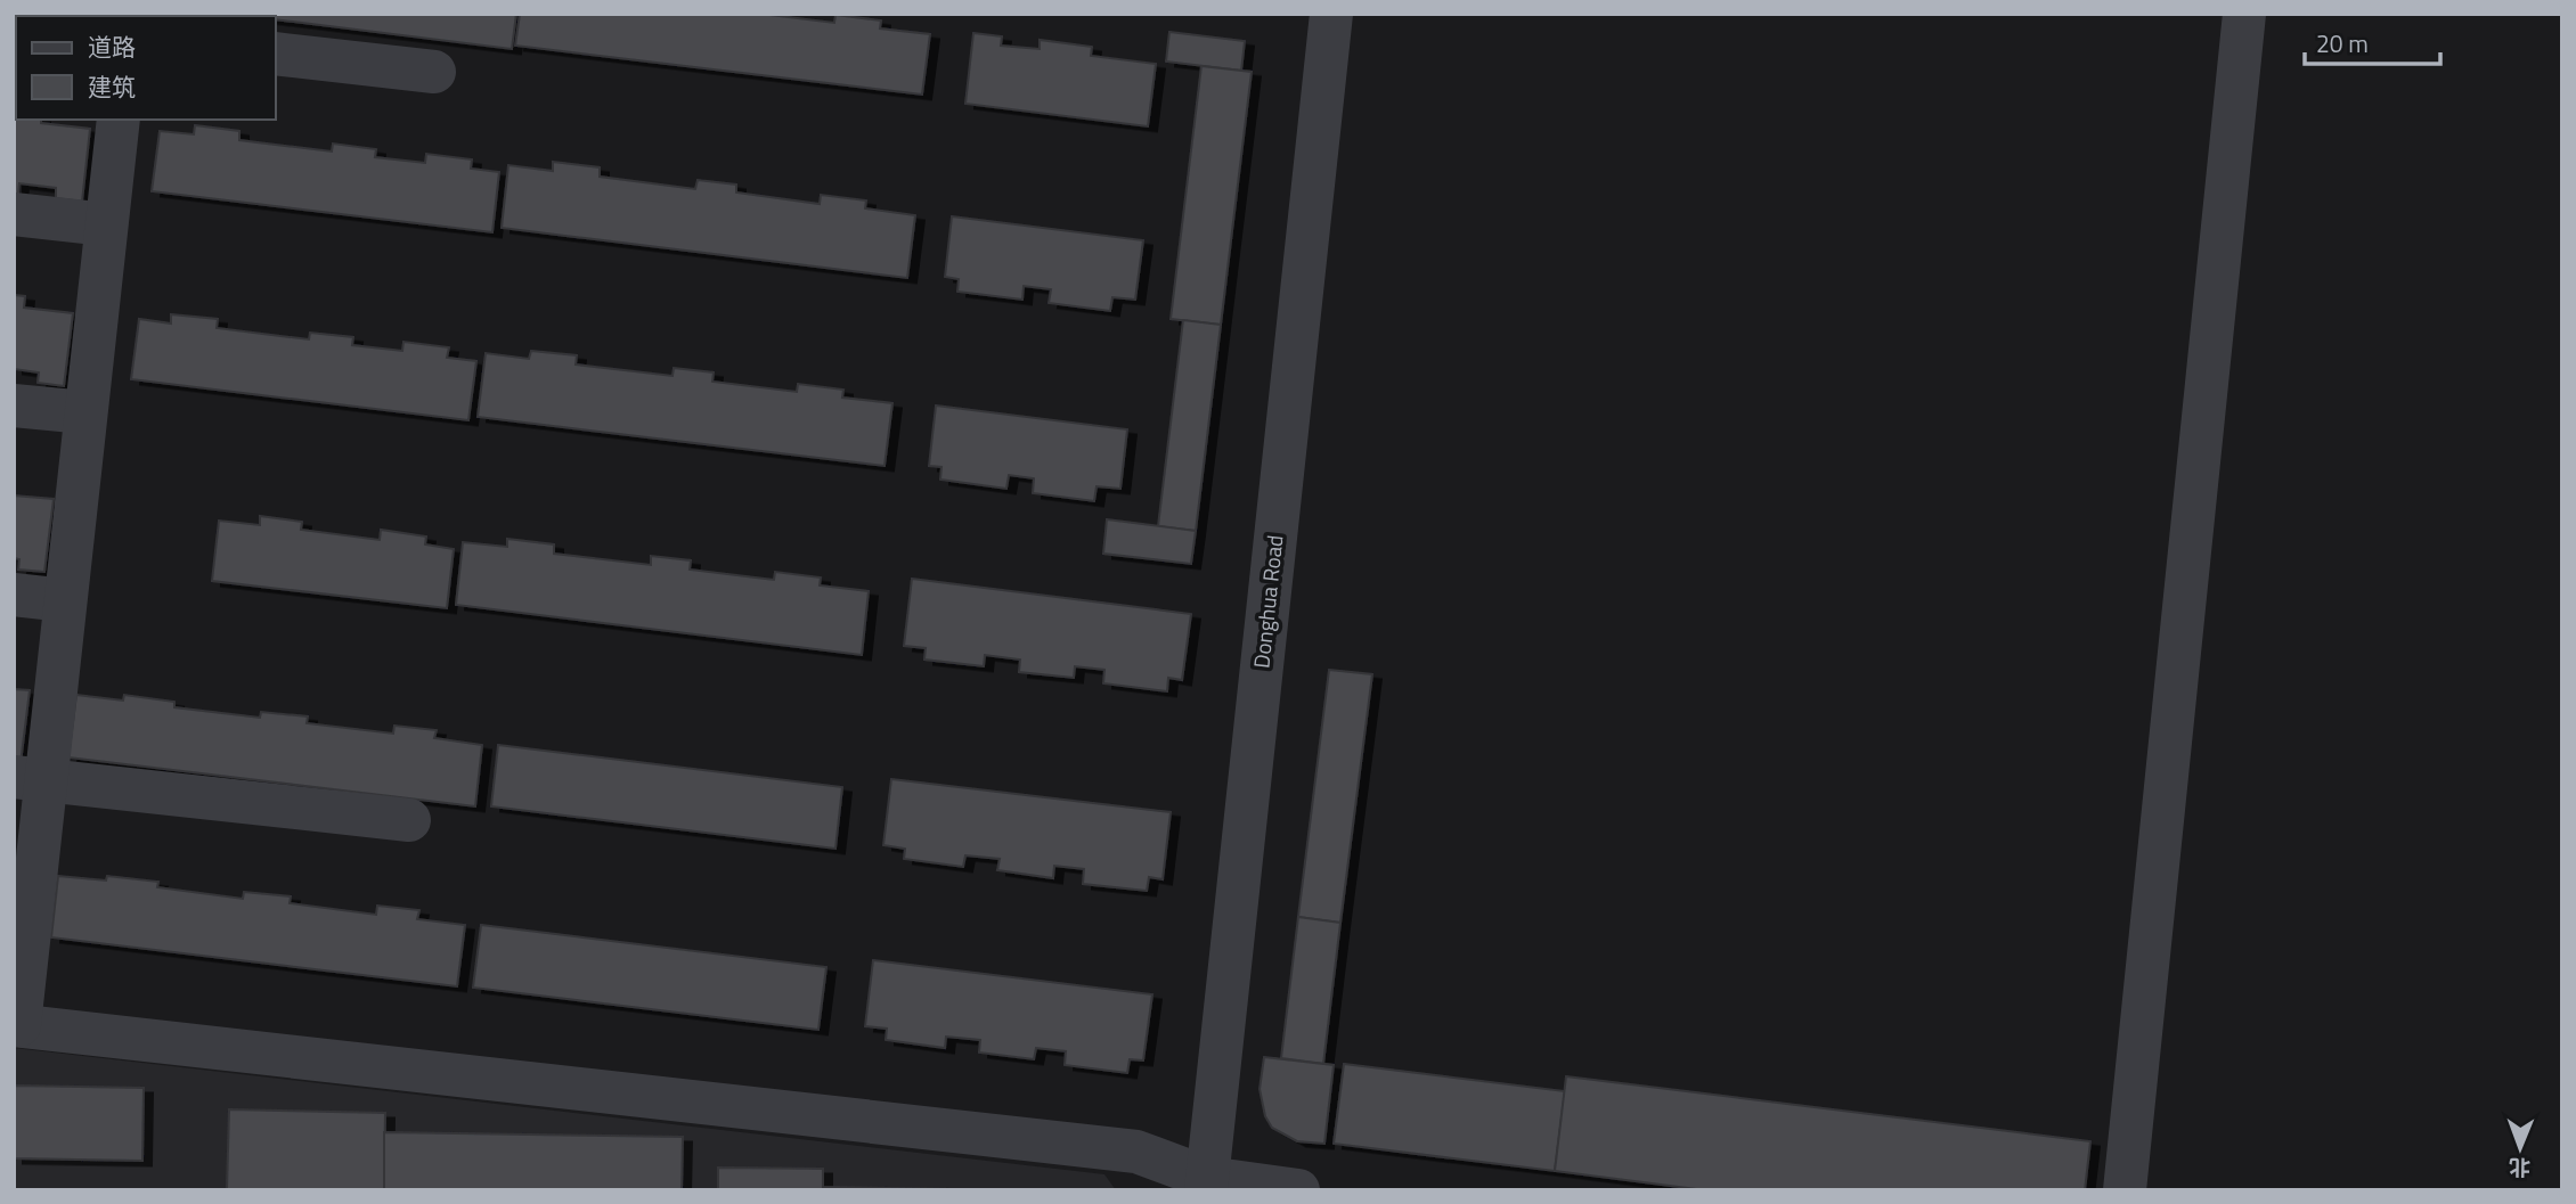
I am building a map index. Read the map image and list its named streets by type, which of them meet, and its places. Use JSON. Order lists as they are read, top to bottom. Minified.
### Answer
{"streets":{"street":["Donghua Road"]},"legend":["道路","建筑"],"scale_bar":"20 m","north":"bottom"}
